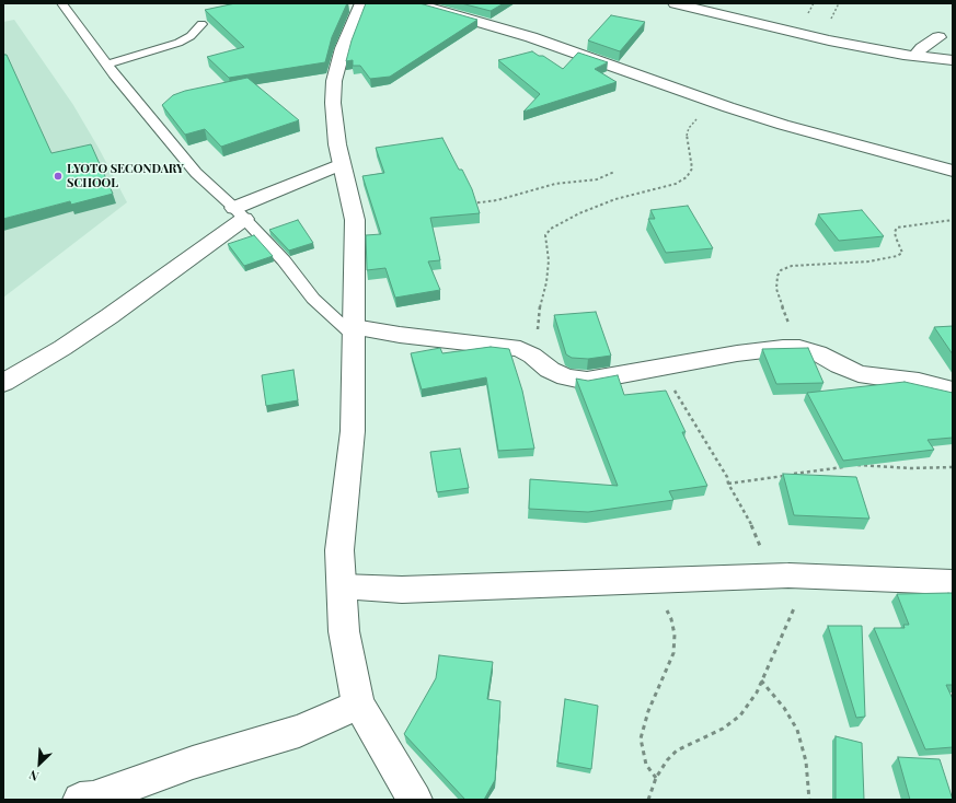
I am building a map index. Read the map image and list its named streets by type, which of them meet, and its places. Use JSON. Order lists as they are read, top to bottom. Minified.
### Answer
{"places":["LYOTO SECONDARY SCHOOL"],"north":"bottom left"}
